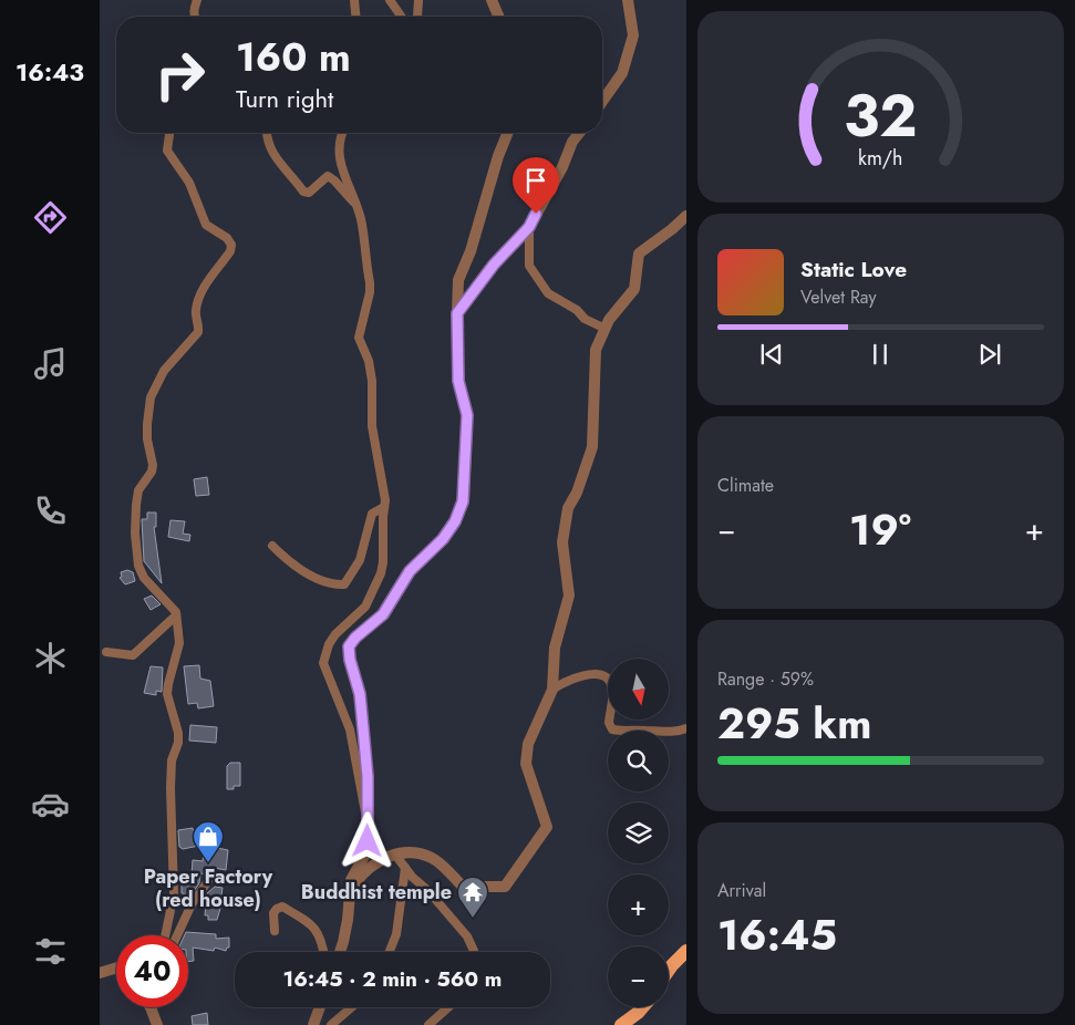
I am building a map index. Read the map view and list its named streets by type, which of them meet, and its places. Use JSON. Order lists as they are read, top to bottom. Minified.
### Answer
{"places":{"shop":["Paper Factory (red house)"],"temple":["Buddhist temple"]},"north":"bottom","page":{"tabs":"16:43","turn":["160 m","Turn right"],"song":["Static Love","Velvet Ray"],"tile":["Climate",["Range · 59%","295 km"],["Arrival","16:45"]],"heat":["−","19°","+"],"map_buttons":["+","−"],"limit":"40","trip":"16:45 · 2 min · 560 m","gauge":["32","km/h"]}}
